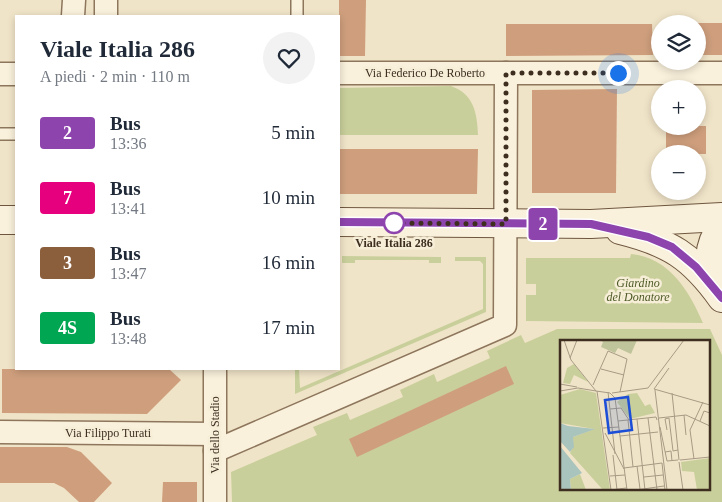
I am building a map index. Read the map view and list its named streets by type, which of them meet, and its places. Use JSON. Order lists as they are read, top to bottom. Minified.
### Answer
{"streets":{"street":["Via Federico De Roberto","Via Filippo Turati","Via dello Stadio"]},"crossings":[["Via Filippo Turati","Via dello Stadio"]],"parks":["Giardino del Donatore"],"places":["Viale Italia 286"],"lines":["bus line 2"],"page":{"on_map":"2","map_buttons":["+","−"],"heading":["Viale Italia 286","A piedi · 2 min · 110 m"],"list":[{"mark":"2","name":"Bus","note":"13:36","value":"5 min"},{"mark":"7","name":"Bus","note":"13:41","value":"10 min"},{"mark":"3","name":"Bus","note":"13:47","value":"16 min"},{"mark":"4S","name":"Bus","note":"13:48","value":"17 min"}]}}
